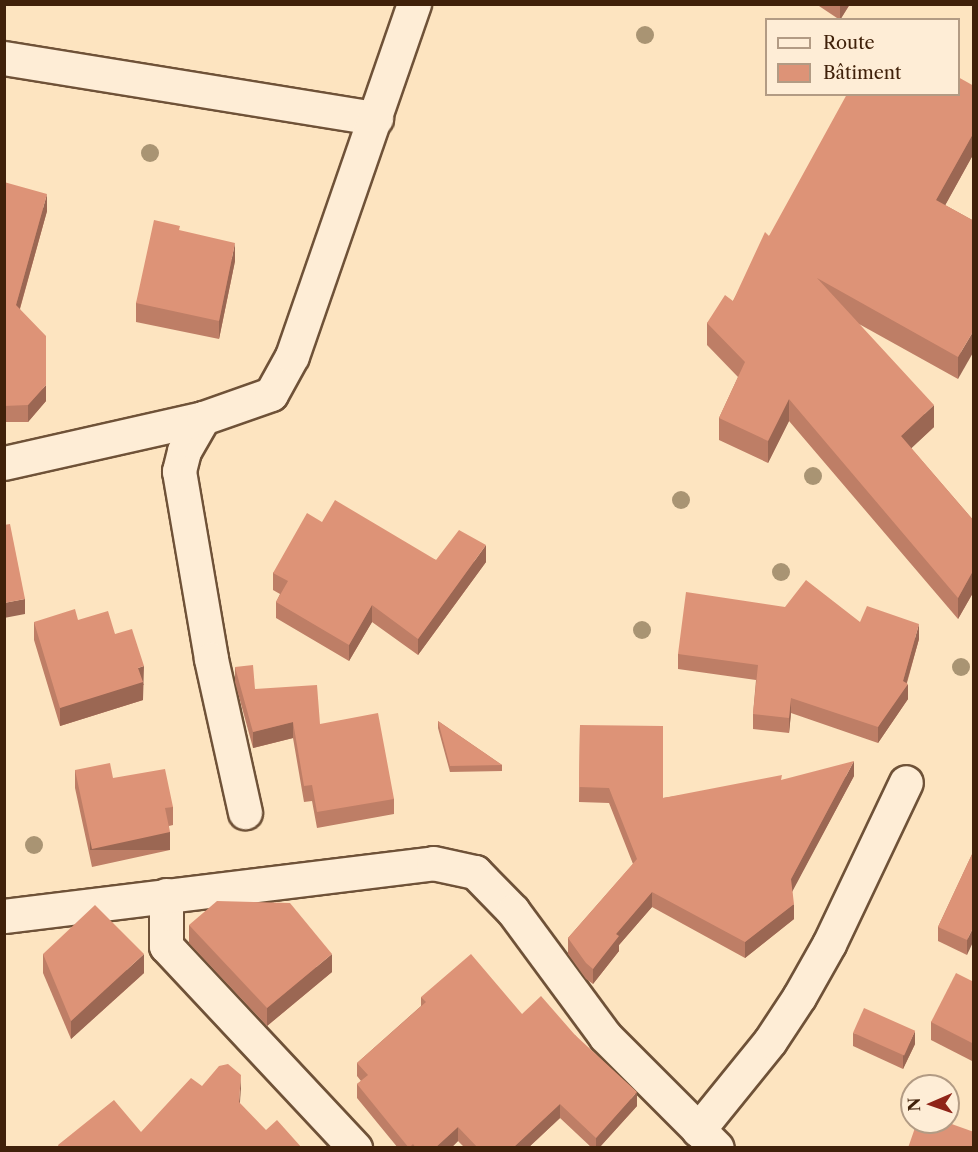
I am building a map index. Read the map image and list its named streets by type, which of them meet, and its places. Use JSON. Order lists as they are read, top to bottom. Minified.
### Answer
{"legend":["Route","Bâtiment"],"north":"left"}
